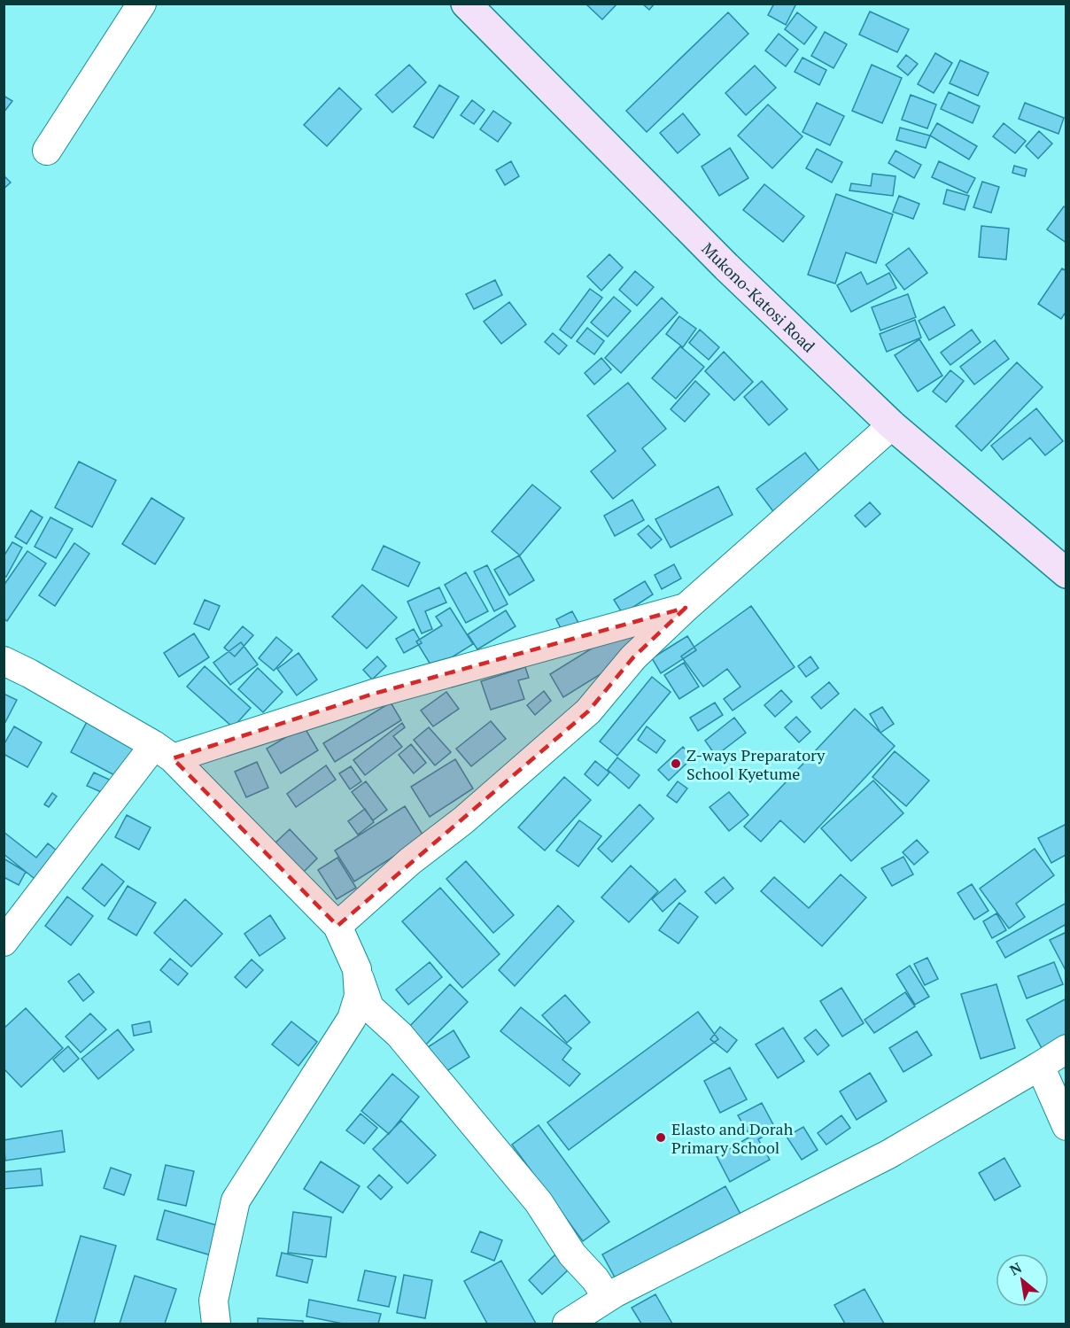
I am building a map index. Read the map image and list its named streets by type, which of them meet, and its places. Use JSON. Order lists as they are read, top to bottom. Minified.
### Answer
{"streets":{"main road":["Mukono-Katosi Road"]},"places":["Z-ways Preparatory School Kyetume","Elasto and Dorah Primary School"],"north":"top left"}
